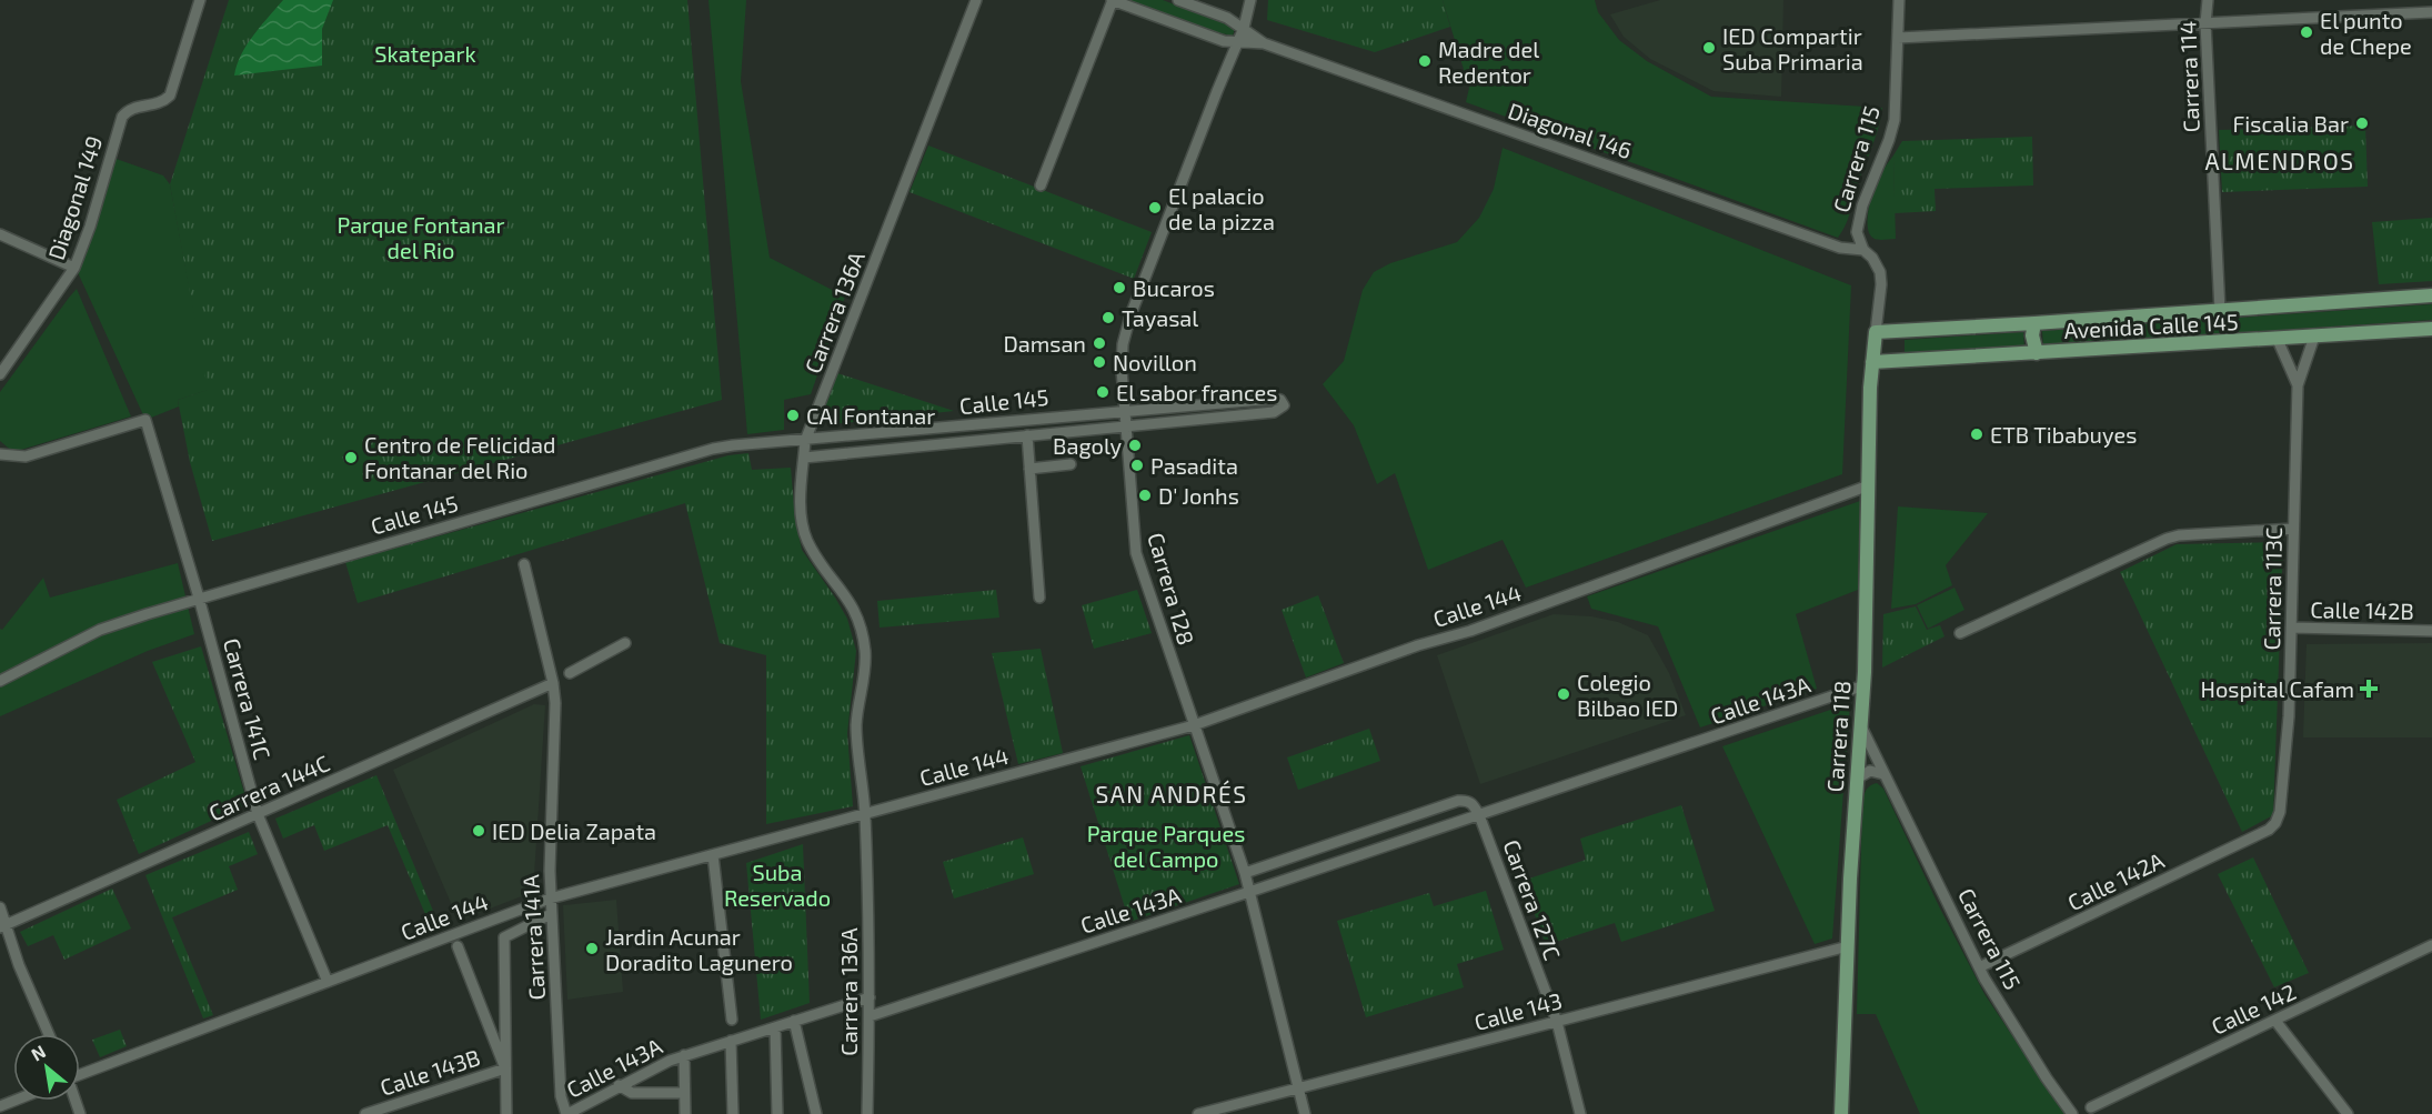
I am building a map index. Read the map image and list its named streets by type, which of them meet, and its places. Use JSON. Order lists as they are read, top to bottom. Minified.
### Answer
{"streets":{"main road":["Carrera 115","Avenida Calle 145","Carrera 118"],"street":["Carrera 114","Diagonal 146","Diagonal 149","Carrera 136A","Calle 145","Carrera 128","Carrera 113C","Calle 144","Calle 142B","Carrera 141C","Calle 143A","Carrera 144C","Calle 142A","Carrera 127C","Carrera 141A","Calle 142","Calle 143","Calle 143B"]},"crossings":[["Carrera 114","Avenida Calle 145"],["Diagonal 146","Carrera 115"],["Diagonal 146","Carrera 128"],["Carrera 115","Avenida Calle 145"],["Carrera 115","Carrera 118"],["Carrera 115","Calle 142A"],["Carrera 136A","Calle 145"],["Carrera 136A","Calle 144"],["Carrera 136A","Calle 143A"],["Avenida Calle 145","Carrera 113C"],["Avenida Calle 145","Carrera 118"],["Calle 145","Carrera 128"],["Calle 145","Carrera 141C"],["Carrera 128","Calle 144"],["Carrera 128","Calle 143A"],["Carrera 128","Calle 143"],["Carrera 113C","Calle 142B"],["Carrera 113C","Calle 142A"],["Calle 144","Carrera 141C"],["Calle 144","Carrera 118"],["Calle 144","Carrera 141A"],["Carrera 141C","Carrera 144C"],["Calle 143A","Carrera 118"],["Calle 143A","Carrera 127C"],["Calle 143A","Carrera 141A"],["Carrera 118","Calle 143"],["Carrera 144C","Carrera 141A"],["Carrera 127C","Calle 143"]],"districts":["ALMENDROS","SAN ANDRÉS"],"parks":["Skatepark","Parque Fontanar del Rio","Parque Parques del Campo","Suba Reservado"],"places":{"other":["El punto de Chepe","IED Compartir Suba Primaria","Madre del Redentor","Fiscalia Bar","El palacio de la pizza","Bucaros","Tayasal","Damsan","Novillon","El sabor frances","CAI Fontanar","ETB Tibabuyes","Bagoly","Centro de Felicidad Fontanar del Rio","Pasadita","D' Jonhs","Colegio Bilbao IED","IED Delia Zapata","Jardin Acunar Doradito Lagunero"],"health":["Hospital Cafam"]},"north":"top left"}
